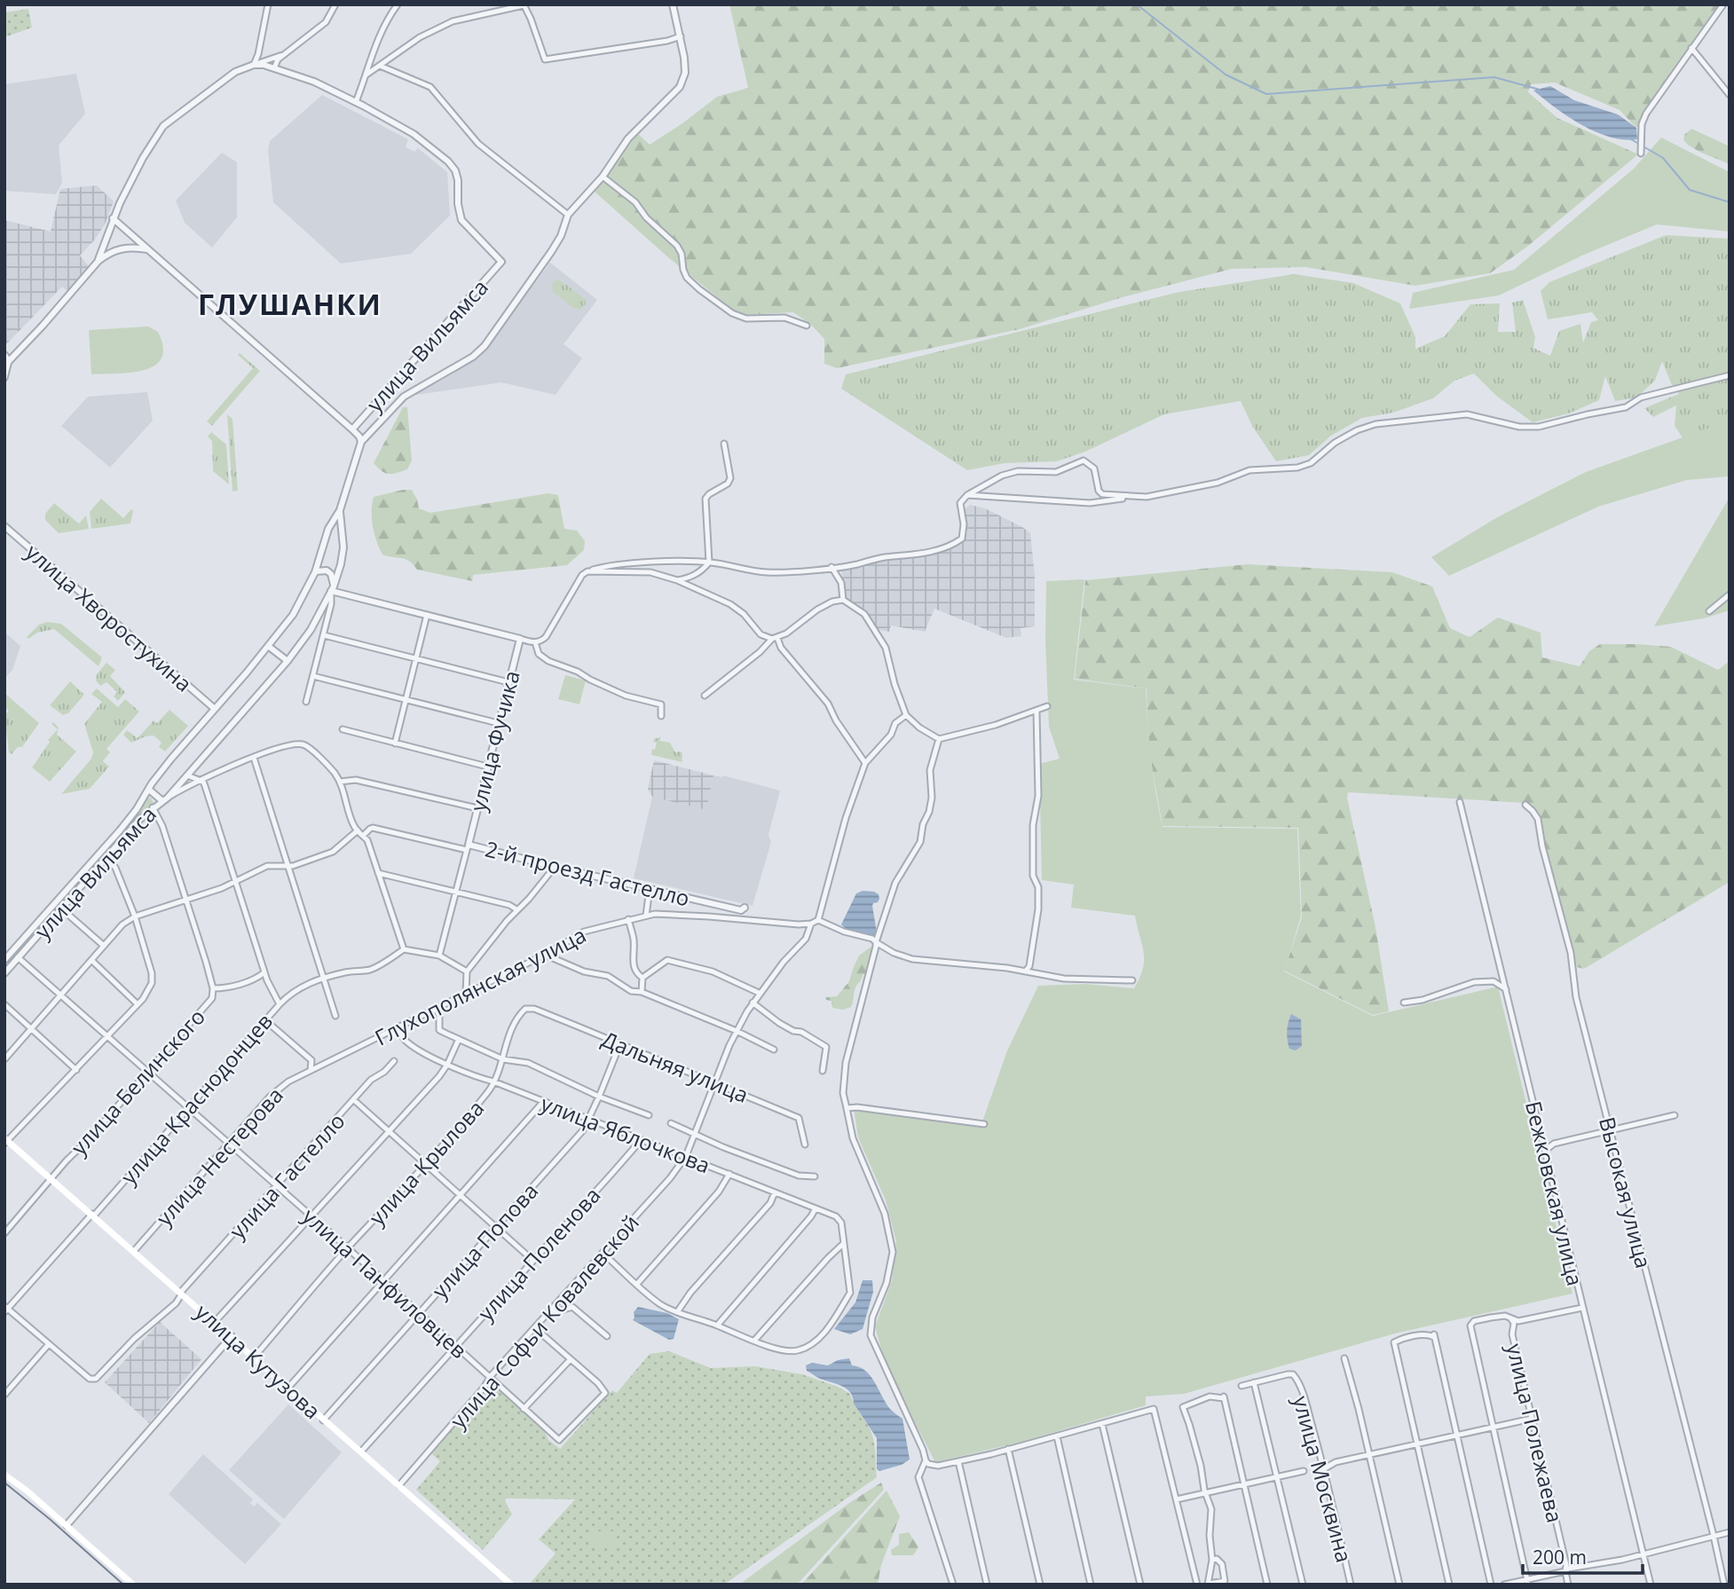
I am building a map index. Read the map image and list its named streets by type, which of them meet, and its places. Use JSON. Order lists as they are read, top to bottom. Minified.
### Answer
{"streets":{"main road":["улица Кутузова"],"street":["улица Вильямса","улица Хворостухина","улица Фучика","2-й проезд Гастелло","Глухополянская улица","Дальняя улица","улица Белинского","улица Краснодонцев","улица Яблочкова","улица Нестерова","улица Крылова","улица Гастелло","Высокая улица","Бежковская улица","улица Попова","улица Поленова","улица Панфиловцев","улица Софьи Ковалевской","улица Полежаева","улица Москвина"]},"crossings":[["улица Вильямса","улица Хворостухина"],["улица Вильямса","улица Белинского"],["улица Вильямса","улица Панфиловцев"],["улица Фучика","2-й проезд Гастелло"],["Глухополянская улица","улица Яблочкова"],["Глухополянская улица","улица Нестерова"],["Глухополянская улица","улица Софьи Ковалевской"],["Дальняя улица","улица Крылова"],["Дальняя улица","улица Попова"],["Дальняя улица","улица Софьи Ковалевской"],["улица Белинского","улица Панфиловцев"],["улица Белинского","улица Кутузова"],["улица Краснодонцев","улица Панфиловцев"],["улица Краснодонцев","улица Кутузова"],["улица Яблочкова","улица Крылова"],["улица Яблочкова","улица Попова"],["улица Яблочкова","улица Поленова"],["улица Яблочкова","улица Софьи Ковалевской"],["улица Нестерова","улица Панфиловцев"],["улица Нестерова","улица Кутузова"],["улица Крылова","улица Панфиловцев"],["улица Крылова","улица Кутузова"],["улица Гастелло","улица Панфиловцев"],["улица Гастелло","улица Кутузова"],["улица Попова","улица Панфиловцев"],["улица Попова","улица Кутузова"],["улица Поленова","улица Панфиловцев"],["улица Поленова","улица Кутузова"],["улица Панфиловцев","улица Софьи Ковалевской"],["улица Софьи Ковалевской","улица Кутузова"]],"districts":["ГЛУШАНКИ"],"scale_bar":"200 m"}
